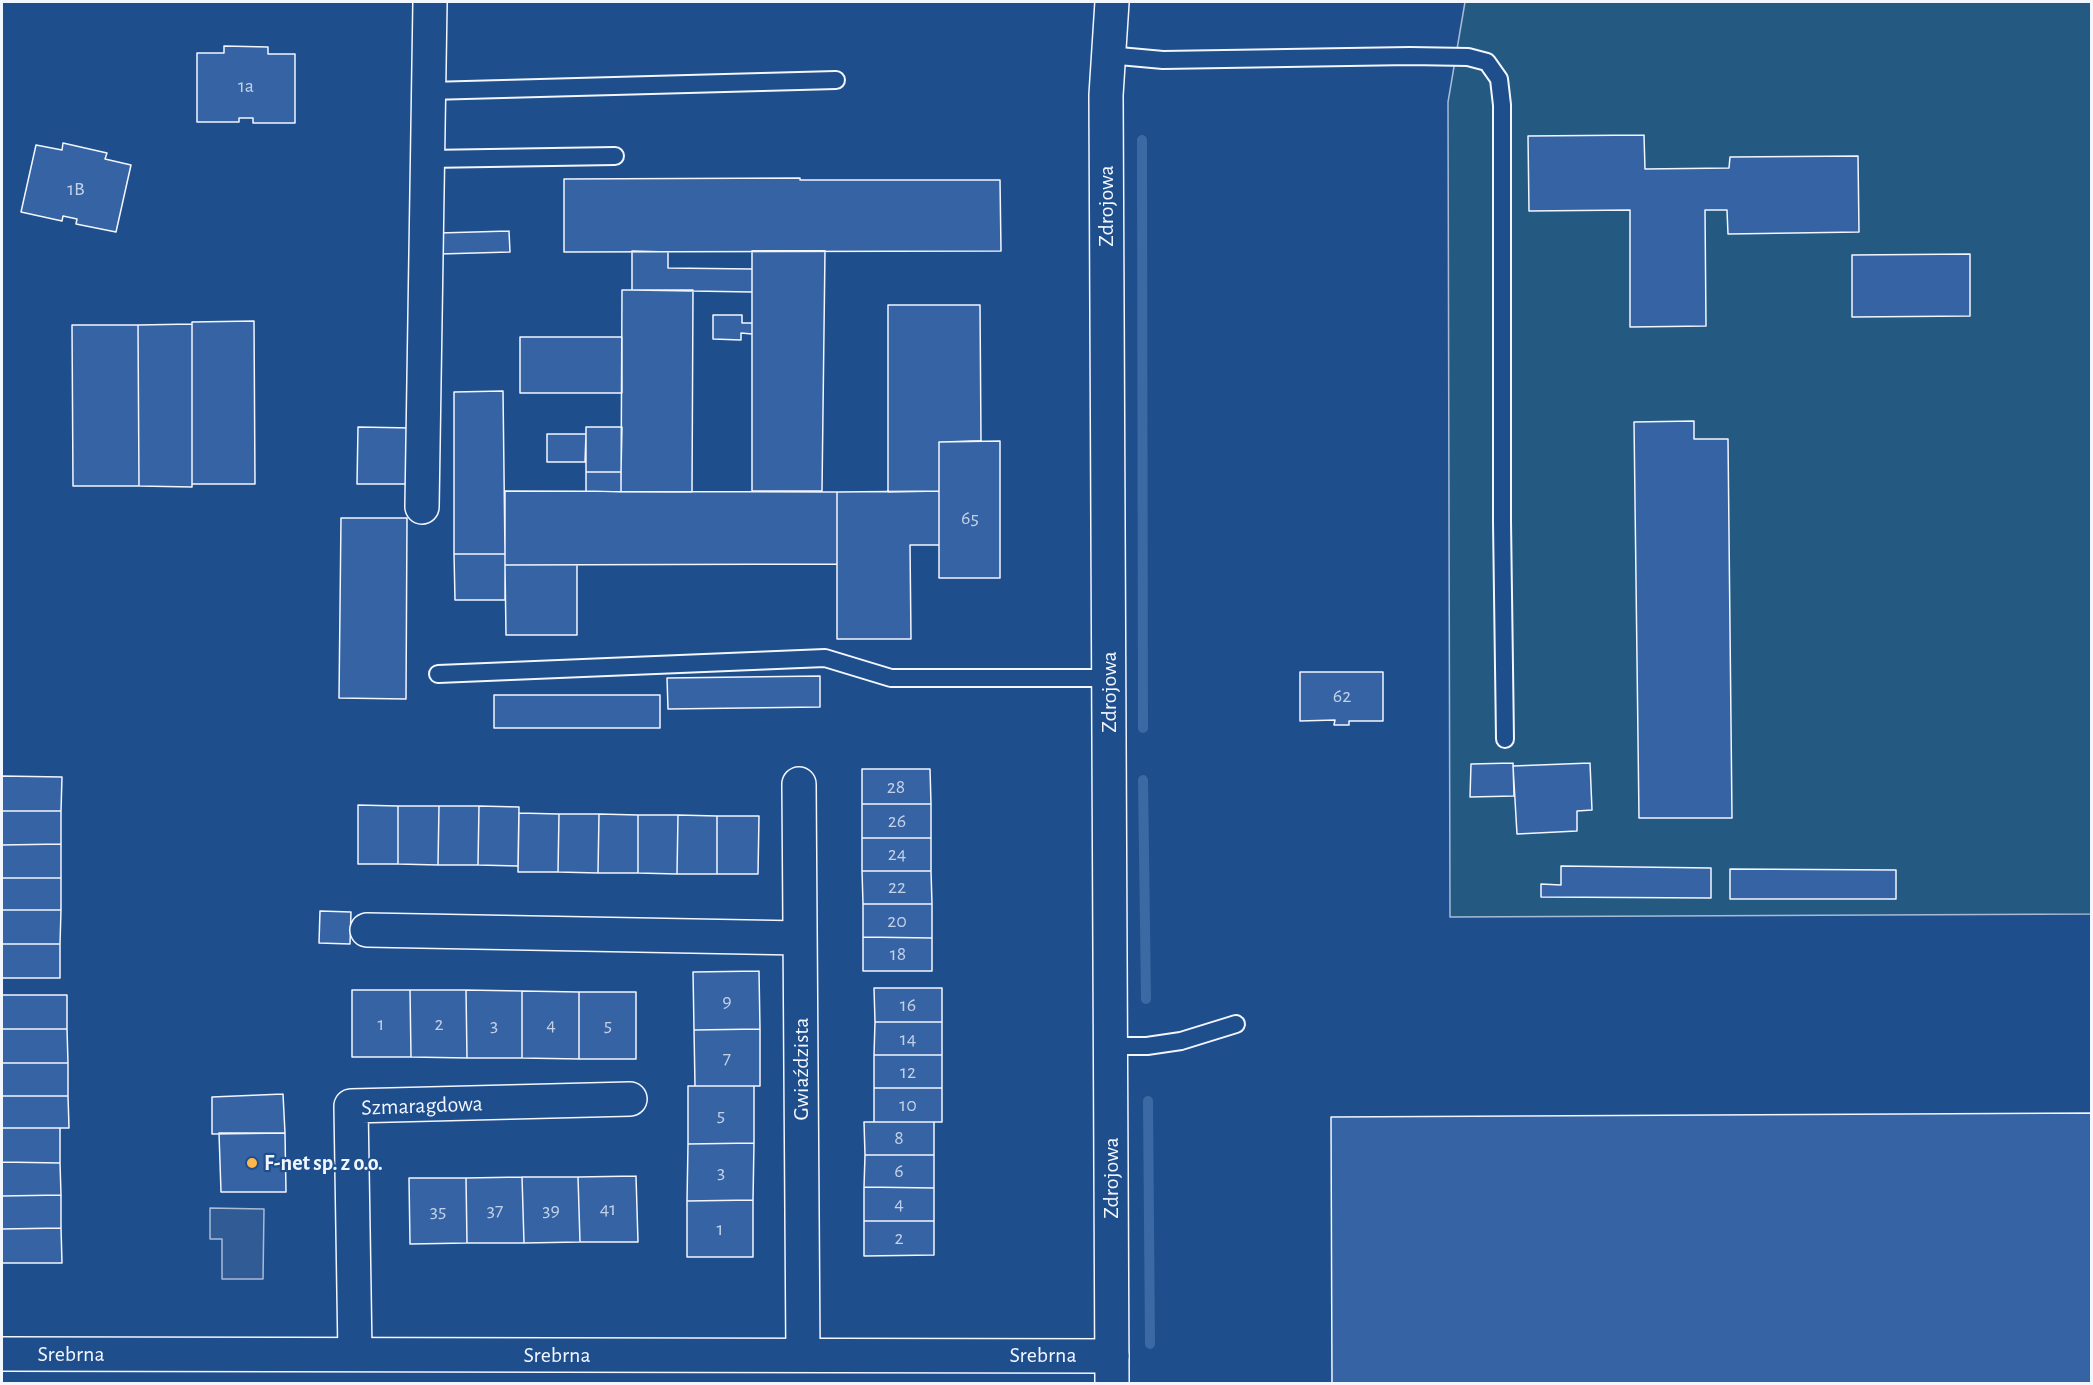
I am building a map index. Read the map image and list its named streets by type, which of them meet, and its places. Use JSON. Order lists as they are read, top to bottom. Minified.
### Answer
{"streets":{"street":["Zdrojowa","Gwiaździsta","Szmaragdowa","Srebrna"]},"crossings":[["Zdrojowa","Srebrna"],["Gwiaździsta","Srebrna"],["Szmaragdowa","Srebrna"]],"places":["F-net sp. z o.o."],"house_numbers":["1a","1B","65","62","28","26","24","22","20","18","9","16","1","2","3","4","5","14","7","12","10","5","8","6","3","4","41","37","39","35","1","2"]}
